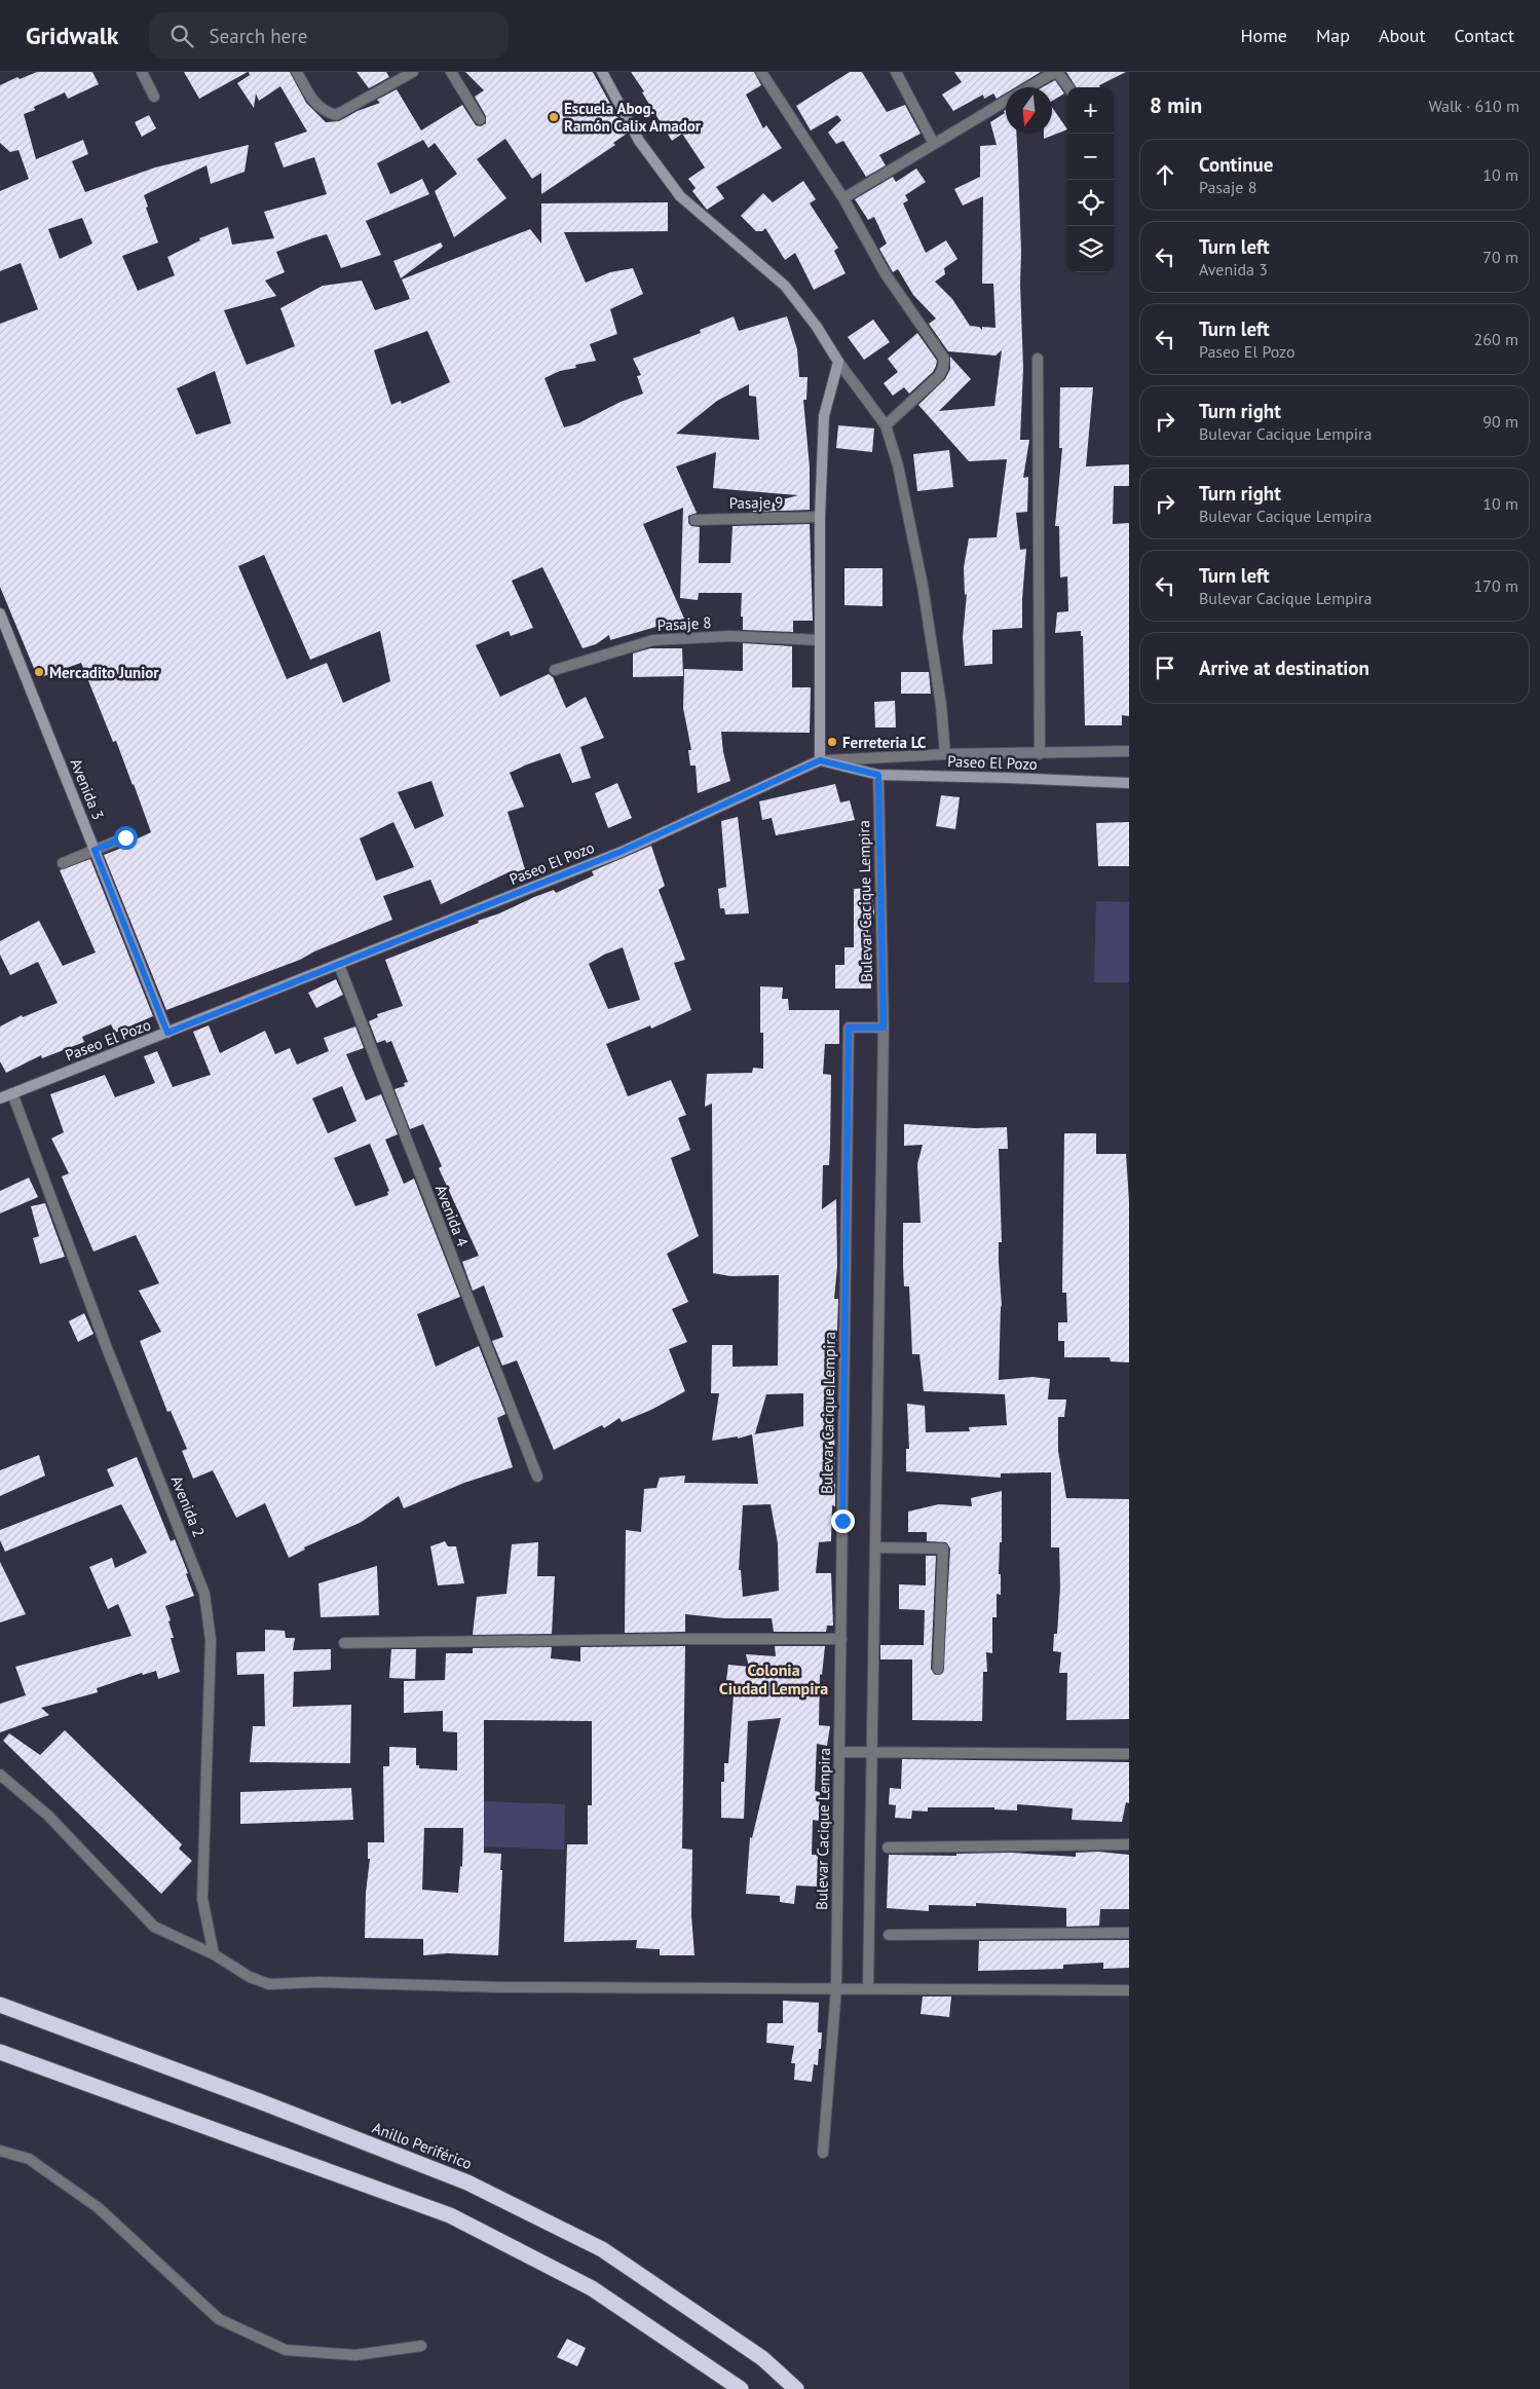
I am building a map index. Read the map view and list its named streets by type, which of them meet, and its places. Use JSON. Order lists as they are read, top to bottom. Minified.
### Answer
{"streets":{"highway":["Anillo Periférico"],"street":["Pasaje 9","Pasaje 8","Paseo El Pozo","Avenida 3","Bulevar Cacique Lempira","Avenida 4","Avenida 2"]},"crossings":[["Paseo El Pozo","Avenida 3"],["Paseo El Pozo","Bulevar Cacique Lempira"],["Paseo El Pozo","Avenida 4"],["Paseo El Pozo","Avenida 2"]],"districts":["Colonia Ciudad Lempira"],"places":["Escuela Abog. Ramón Calix Amador","Mercadito Junior","Ferreteria LC"],"north":"bottom","page":{"header":"Gridwalk","search":"Search here","nav":["Home","Map","About","Contact"],"heading":["8 min","Walk · 610 m"],"map_buttons":["+","−"],"list":[["Continue","Pasaje 8","10 m"],["Turn left","Avenida 3","70 m"],["Turn left","Paseo El Pozo","260 m"],["Turn right","Bulevar Cacique Lempira","90 m"],["Turn right","Bulevar Cacique Lempira","10 m"],["Turn left","Bulevar Cacique Lempira","170 m"],"Arrive at destination"]}}
